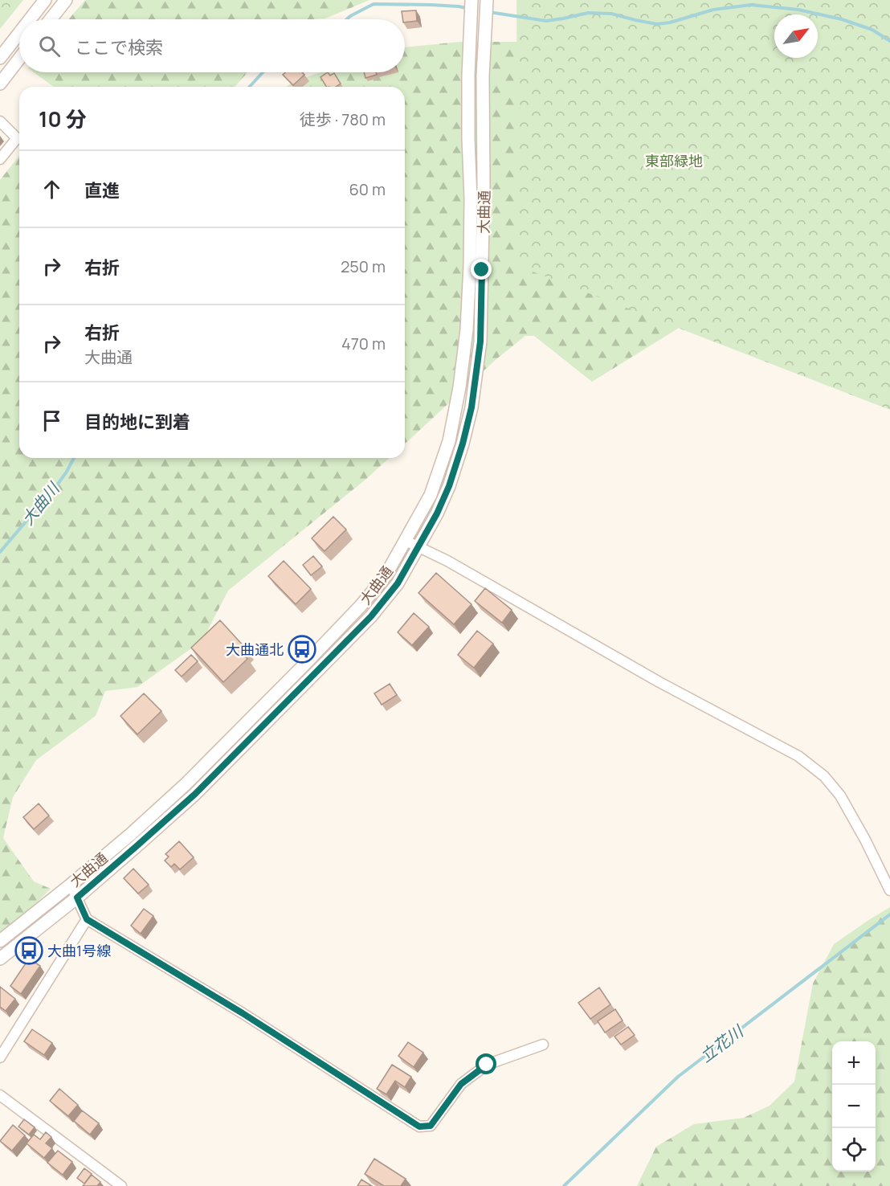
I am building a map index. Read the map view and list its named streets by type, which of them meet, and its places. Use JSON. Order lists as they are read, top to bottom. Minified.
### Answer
{"streets":{"street":["大曲通"]},"water":["大曲川","立花川"],"parks":["東部緑地"],"places":{"bus stop":["大曲通北","大曲1号線"]},"north":"top right","page":{"search":"ここで検索","heading":["10 分","徒歩 · 780 m"],"list":[["直進","60 m"],["右折","250 m"],["右折","大曲通","470 m"],"目的地に到着"],"map_buttons":["+","−"]}}
